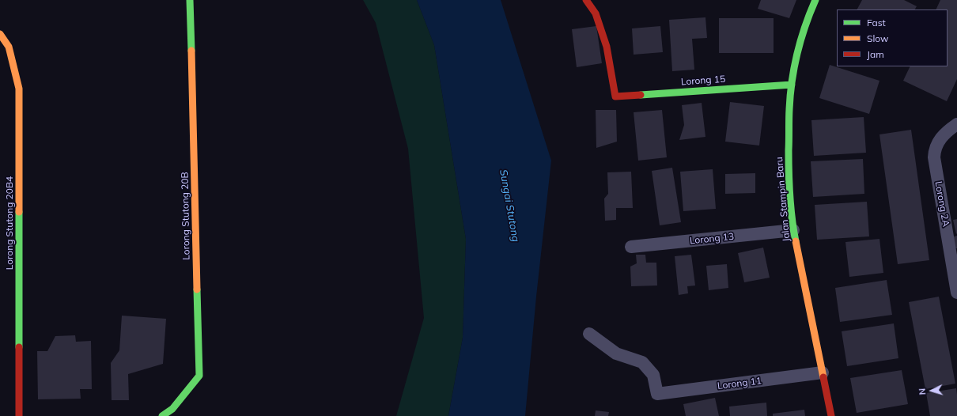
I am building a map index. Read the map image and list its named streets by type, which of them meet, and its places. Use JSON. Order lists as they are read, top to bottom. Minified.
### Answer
{"streets":{"street":["Lorong 15","Jalan Stampin Baru","Lorong 2A","Lorong Stutong 20B","Lorong Stutong 20B4","Lorong 13","Lorong 11"]},"crossings":[["Lorong 15","Jalan Stampin Baru"],["Jalan Stampin Baru","Lorong 13"],["Jalan Stampin Baru","Lorong 11"]],"water":["Sungai Stutong"],"legend":["Fast","Slow","Jam"],"north":"left"}
